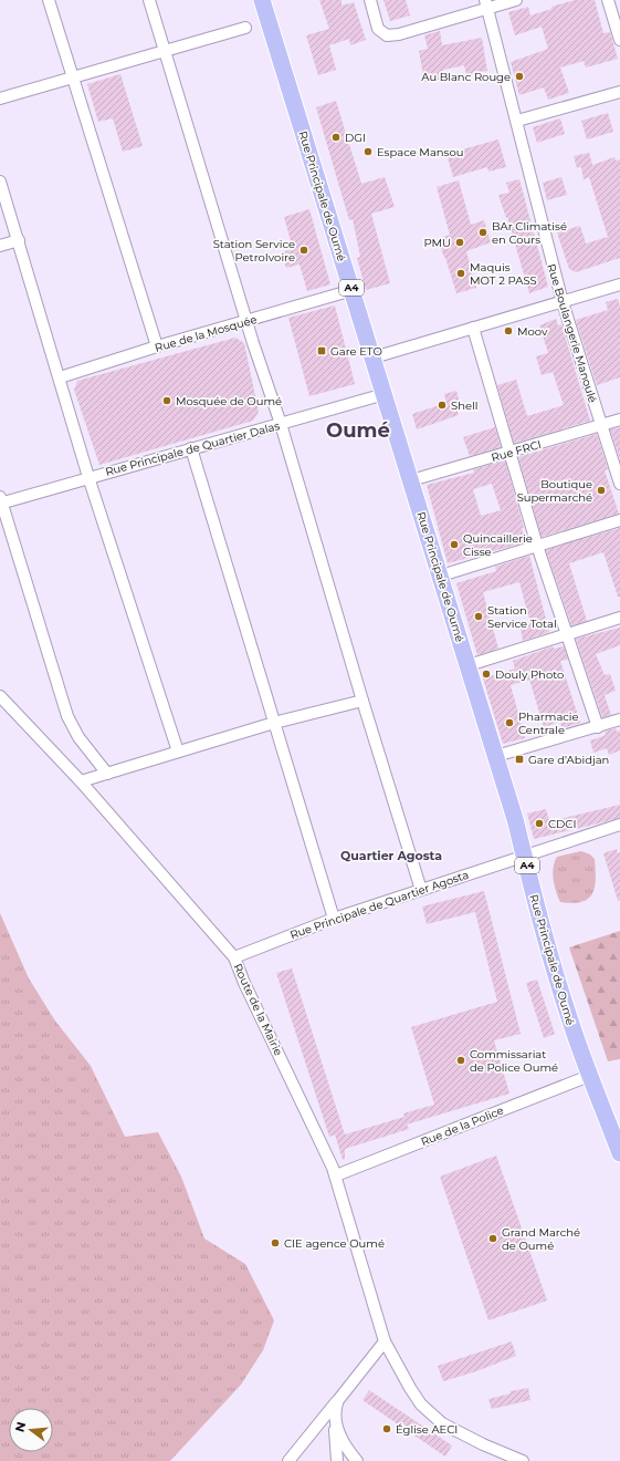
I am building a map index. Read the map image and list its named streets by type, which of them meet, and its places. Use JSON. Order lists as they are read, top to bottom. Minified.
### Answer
{"streets":{"main road":["Rue Principale de Oumé","A4"],"street":["Rue de la Mosquée","Rue Boulangerie Manoulé","Rue Principale de Quartier Dalas","Rue FRCI","Rue Principale de Quartier Agosta","Route de la Mairie","Rue de la Police"]},"crossings":[["Rue Principale de Oumé","Rue de la Mosquée"],["Rue Principale de Oumé","Rue Principale de Quartier Dalas"],["Rue Principale de Oumé","Rue FRCI"],["Rue Principale de Oumé","Rue Principale de Quartier Agosta"],["Rue Principale de Oumé","Rue de la Police"],["Rue Boulangerie Manoulé","Rue FRCI"],["Rue Principale de Quartier Agosta","Route de la Mairie"],["Route de la Mairie","Rue de la Police"]],"districts":["Oumé","Quartier Agosta"],"places":{"other":["Au Blanc Rouge","DGI","Espace Mansou","BAr Climatisé en Cours","PMU","Station Service PetroIvoire","Maquis MOT 2 PASS","Moov","Mosquée de Oumé","Shell","Boutique Supermarché","Quincaillerie Cisse","Station Service Total","Douly Photo","Pharmacie Centrale","CDCI","Commissariat de Police Oumé","Grand Marché de Oumé","CIE agence Oumé","Église AECI"],"transit":["Gare ETO","Gare d'Abidjan"]},"north":"left"}
